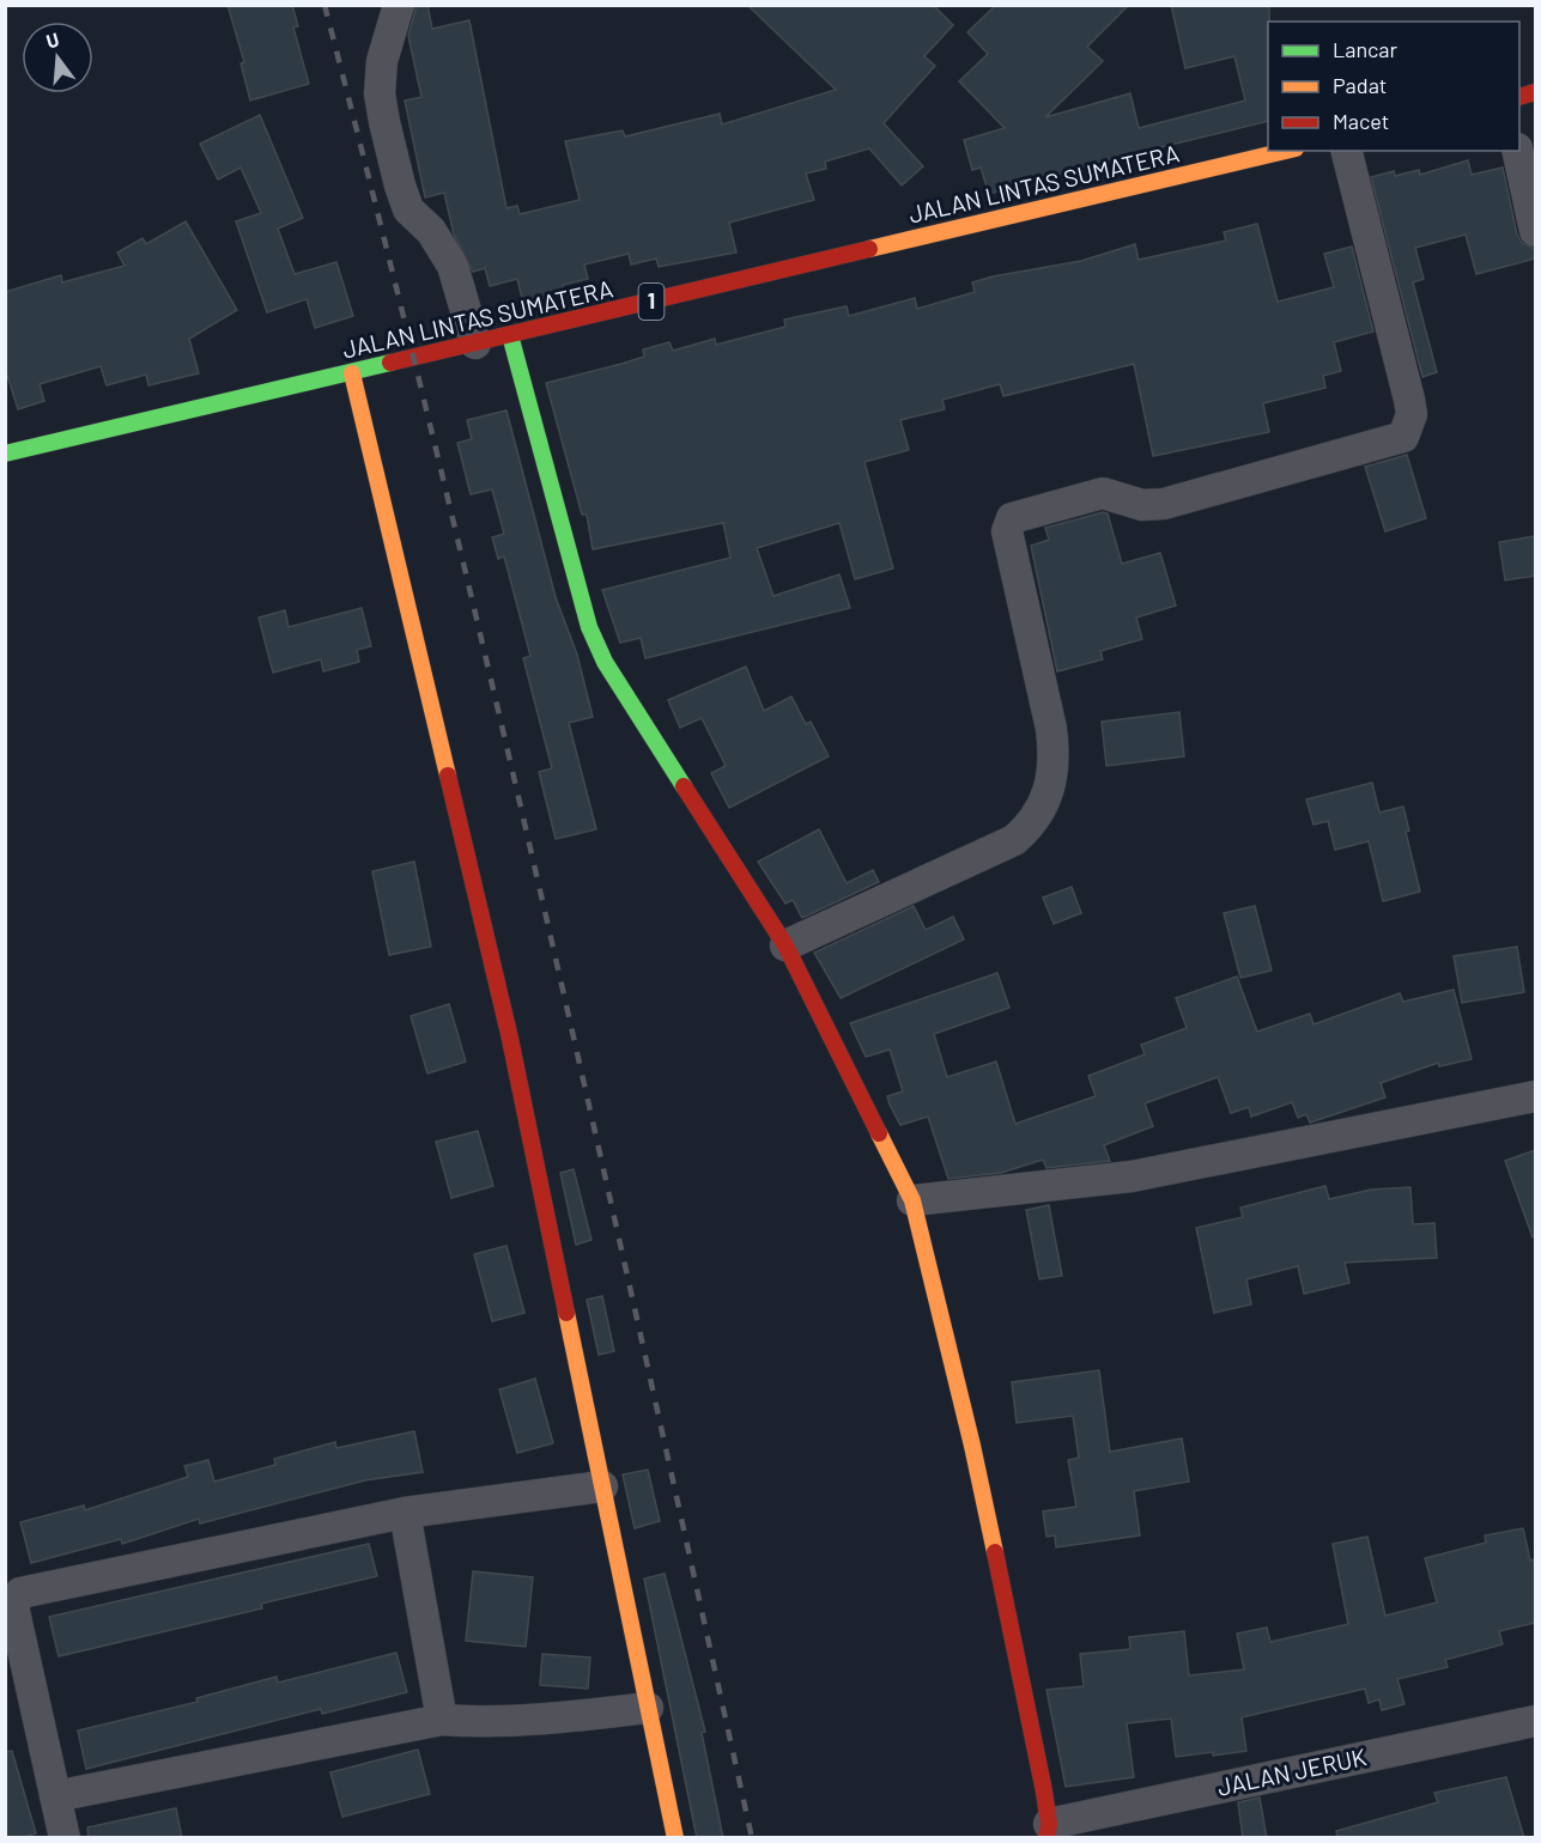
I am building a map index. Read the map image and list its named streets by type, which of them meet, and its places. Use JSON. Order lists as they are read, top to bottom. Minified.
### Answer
{"streets":{"main road":["JALAN LINTAS SUMATERA","1"],"street":["JALAN JERUK"]},"legend":["Lancar","Padat","Macet"],"north":"top"}
